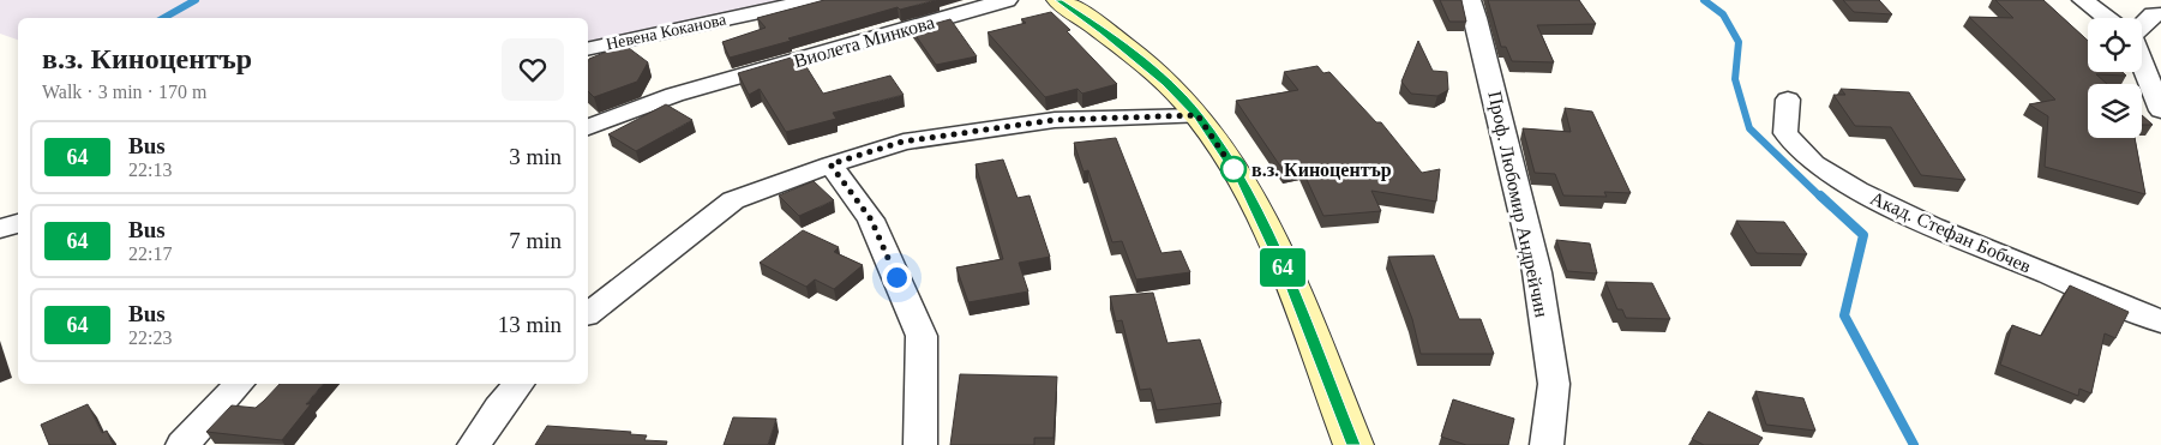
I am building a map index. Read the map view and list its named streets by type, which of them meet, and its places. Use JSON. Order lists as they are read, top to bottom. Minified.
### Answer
{"streets":{"street":["Невена Коканова","Виолета Минкова","Проф. Любомир Андрейчин","Акад. Стефан Бобчев"]},"places":["в.з. Киноцентър"],"lines":["bus line 64"],"page":{"on_map":"64","heading":["в.з. Киноцентър","Walk · 3 min · 170 m"],"list":[{"mark":"64","name":"Bus","note":"22:13","value":"3 min"},{"mark":"64","name":"Bus","note":"22:17","value":"7 min"},{"mark":"64","name":"Bus","note":"22:23","value":"13 min"}]}}
